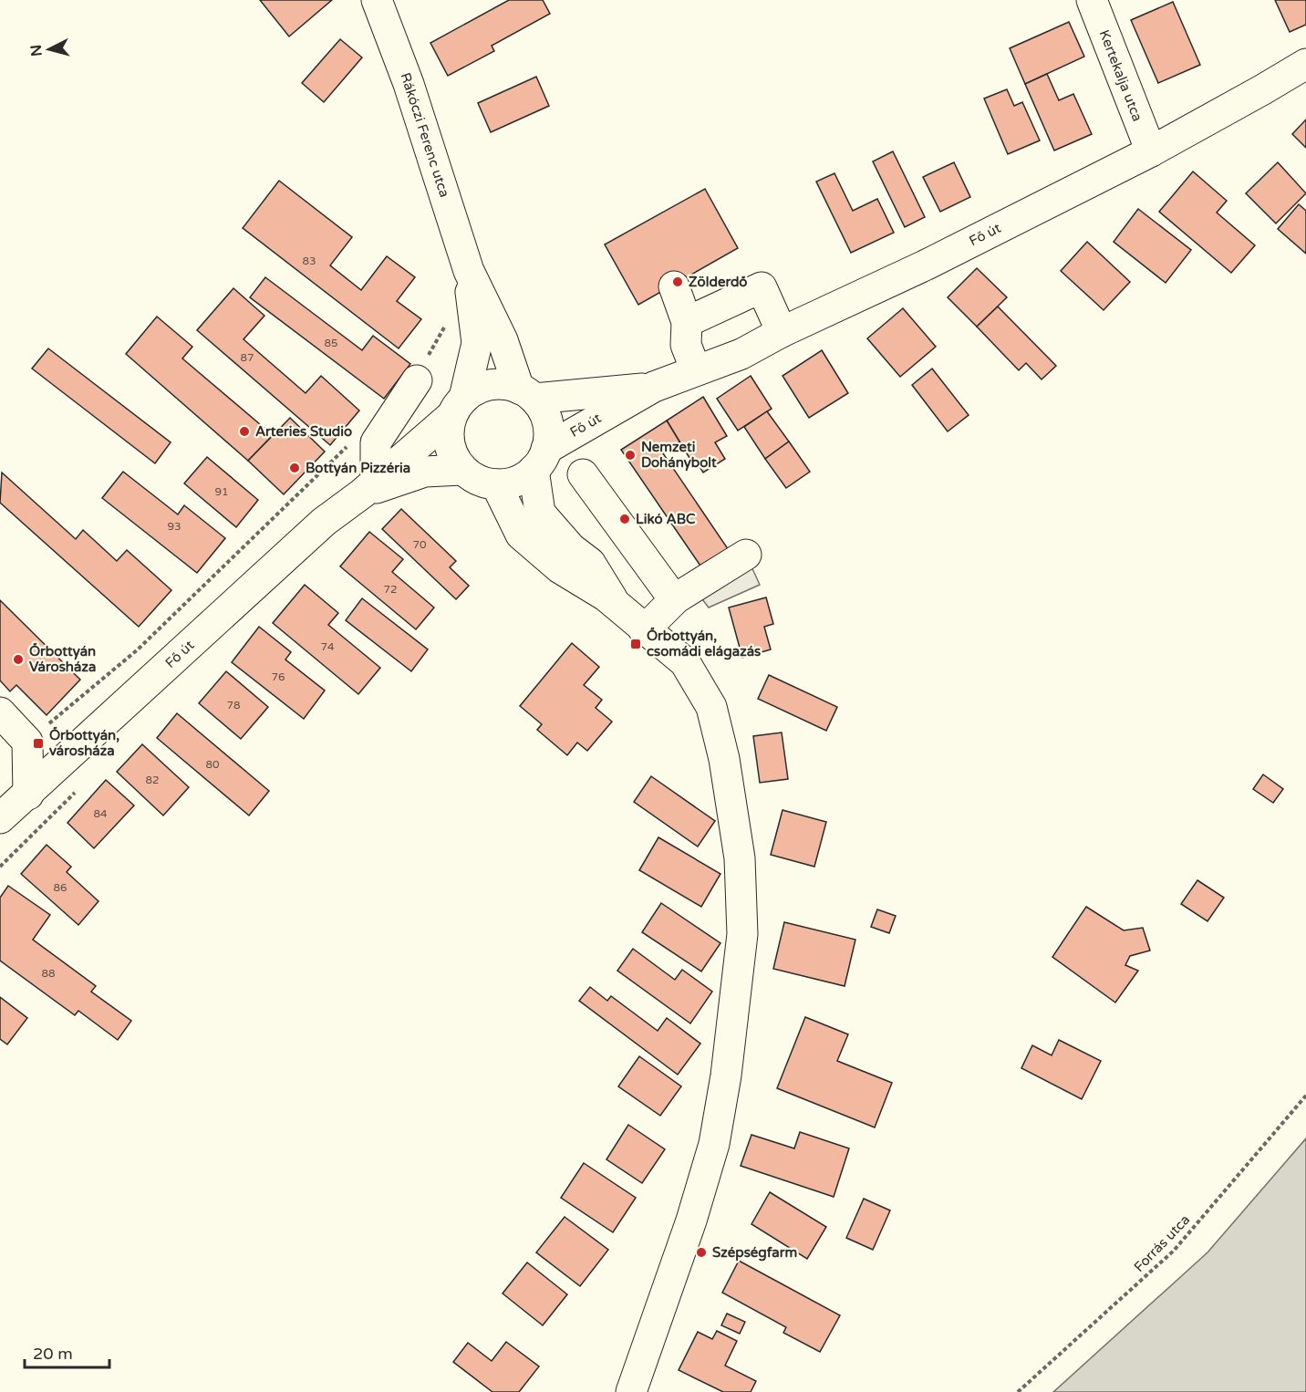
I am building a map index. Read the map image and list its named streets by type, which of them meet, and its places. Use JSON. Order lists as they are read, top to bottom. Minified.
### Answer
{"streets":{"main road":["Kertekalja utca","Rákóczi Ferenc utca","Fő út"],"path":["Forrás utca"]},"crossings":[["Kertekalja utca","Fő út"],["Rákóczi Ferenc utca","Fő út"]],"places":{"other":["Zölderdő","Arteries Studio","Nemzeti Dohánybolt","Bottyán Pizzéria","Likó ABC","Őrbottyán Városháza","Szépségfarm"],"transit":["Őrbottyán, csomádi elágazás","Őrbottyán, városháza"]},"house_numbers":["83","85","87","91","93","70","72","74","76","78","80","82","84","86","88"],"scale_bar":"20 m","north":"left"}
